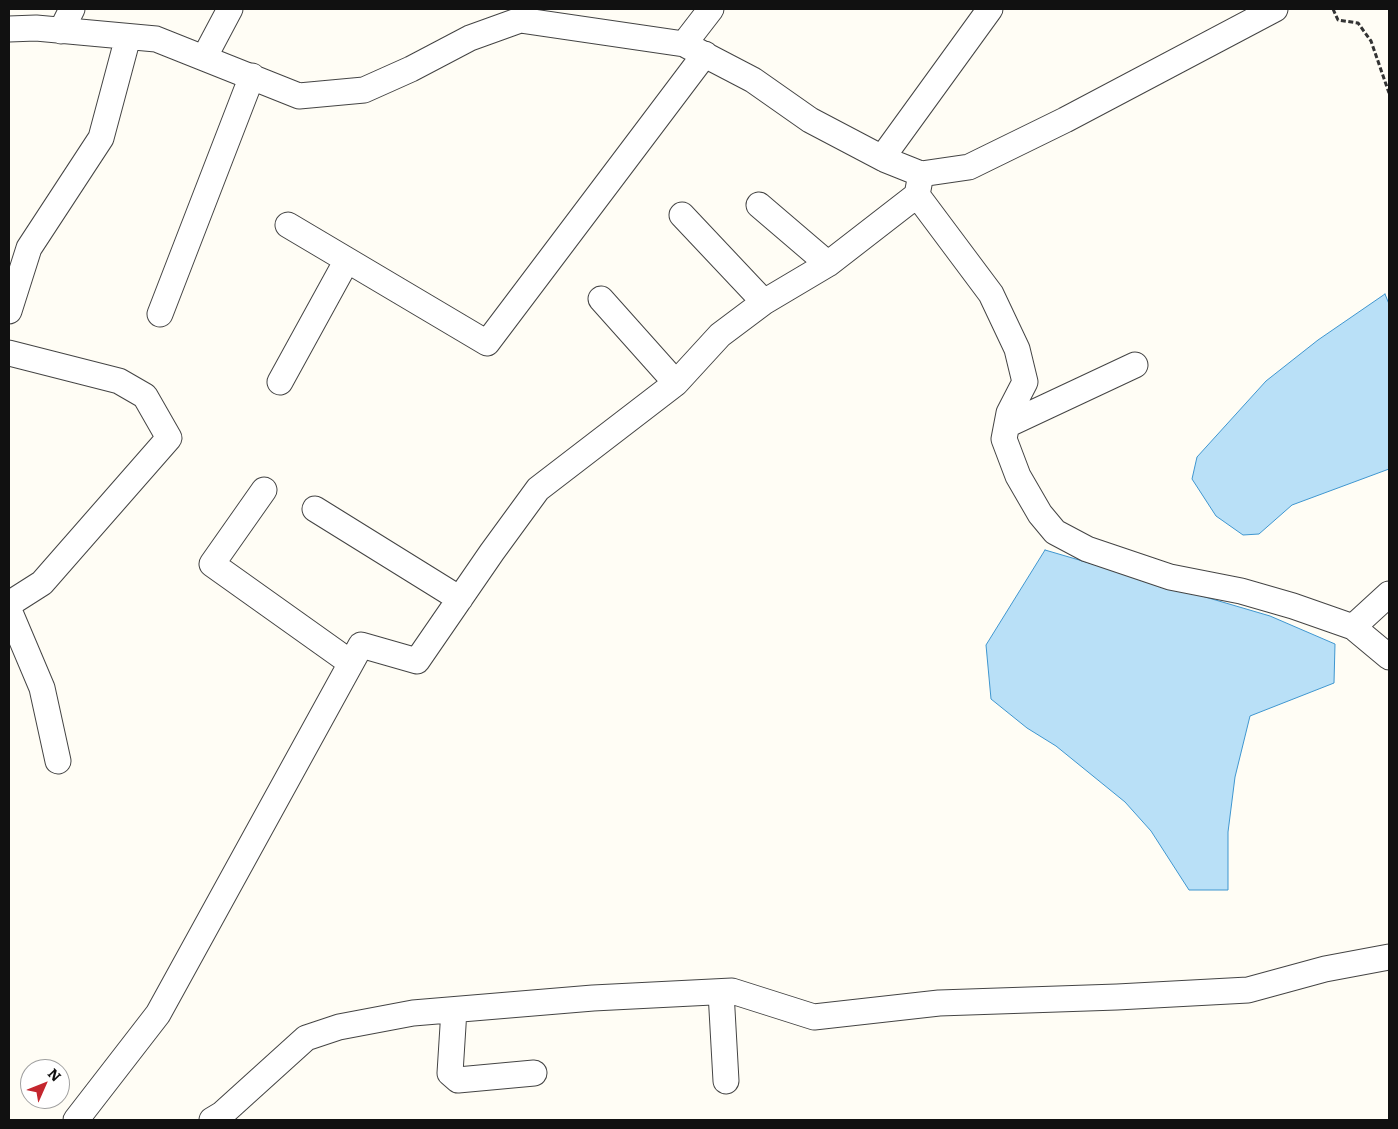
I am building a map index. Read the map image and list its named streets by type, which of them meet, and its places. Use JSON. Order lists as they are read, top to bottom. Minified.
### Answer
{"north":"top right"}
